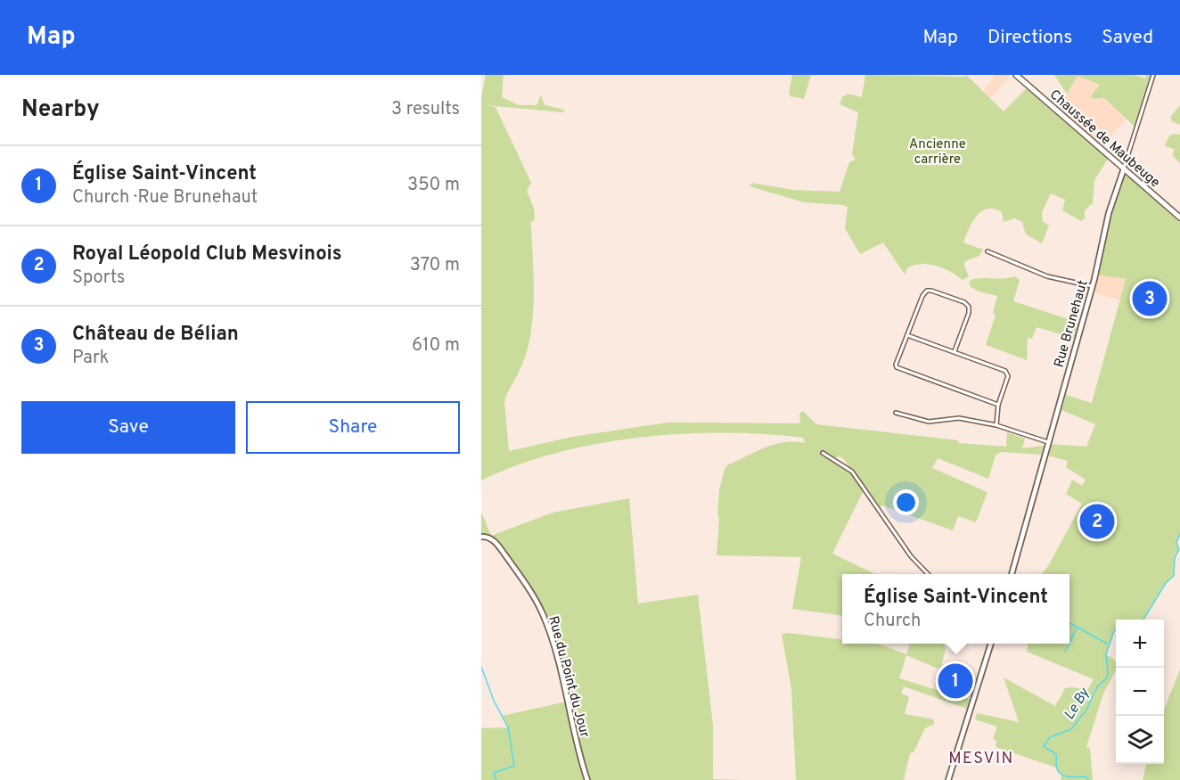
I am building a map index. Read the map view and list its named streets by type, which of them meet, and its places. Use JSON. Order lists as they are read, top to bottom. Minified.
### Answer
{"streets":{"main road":["Chaussée de Maubeuge"],"street":["Rue Brunehaut","Rue du Point du Jour"]},"crossings":[["Chaussée de Maubeuge","Rue Brunehaut"]],"districts":["MESVIN"],"water":["Le By"],"parks":["Ancienne carrière"],"page":{"header":"Map","nav":["Map","Directions","Saved"],"heading":["Nearby","3 results"],"list":[{"mark":"1","name":"Église Saint-Vincent","note":"Church · Rue Brunehaut","value":"350 m"},{"mark":"2","name":"Royal Léopold Club Mesvinois","note":"Sports","value":"370 m"},{"mark":"3","name":"Château de Bélian","note":"Park","value":"610 m"}],"pins":["3","2","1"],"buttons":["Save","Share"],"popup":["Église Saint-Vincent","Church"],"map_buttons":["+","−"]}}
